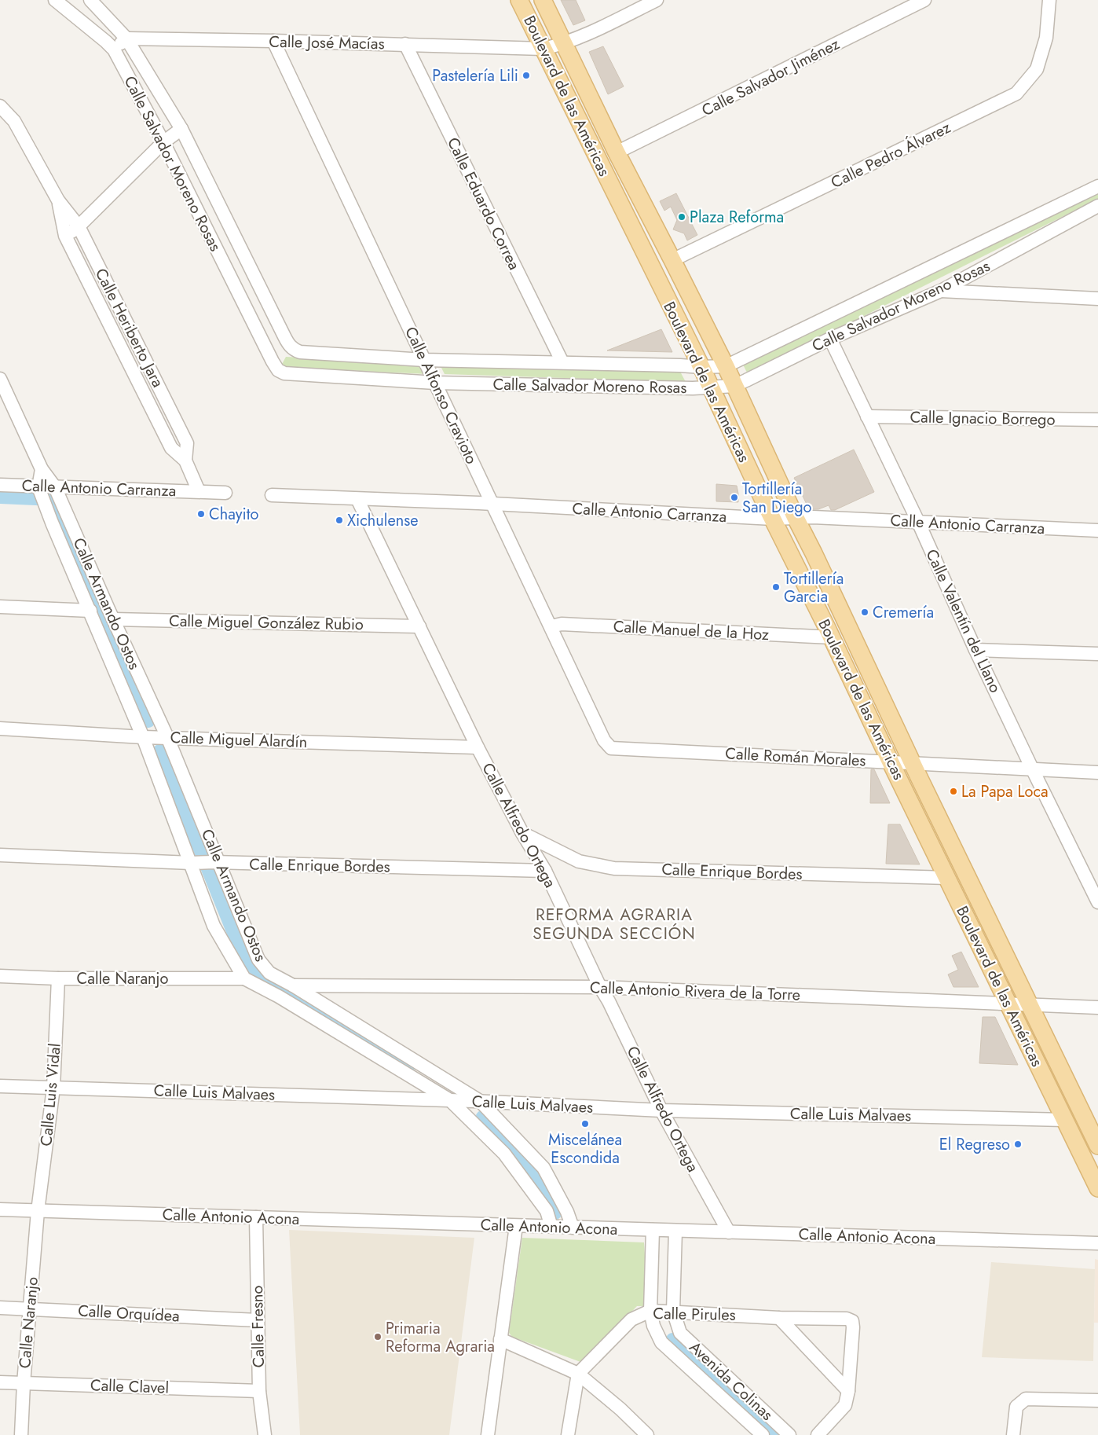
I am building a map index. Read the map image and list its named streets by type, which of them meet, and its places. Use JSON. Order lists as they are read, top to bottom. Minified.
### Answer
{"streets":{"main road":["Boulevard de las Américas"],"street":["Calle José Macías","Calle Salvador Jiménez","Calle Pedro Álvarez","Calle Salvador Moreno Rosas","Calle Eduardo Correa","Calle Heriberto Jara","Calle Alfonso Cravioto","Calle Ignacio Borrego","Calle Antonio Carranza","Calle Armando Ostos","Calle Valentín del Llano","Calle Miguel González Rubio","Calle Manuel de la Hoz","Calle Miguel Alardín","Calle Román Morales","Calle Alfredo Ortega","Calle Enrique Bordes","Calle Naranjo","Calle Antonio Rivera de la Torre","Calle Luis Malvaes","Calle Luis Vidal","Calle Antonio Acona","Calle Orquídea","Calle Pirules","Calle Fresno","Avenida Colinas","Calle Clavel"]},"crossings":[["Calle José Macías","Boulevard de las Américas"],["Calle José Macías","Calle Salvador Moreno Rosas"],["Calle José Macías","Calle Eduardo Correa"],["Calle José Macías","Calle Alfonso Cravioto"],["Calle Salvador Jiménez","Boulevard de las Américas"],["Boulevard de las Américas","Calle Pedro Álvarez"],["Boulevard de las Américas","Calle Salvador Moreno Rosas"],["Boulevard de las Américas","Calle Antonio Carranza"],["Boulevard de las Américas","Calle Manuel de la Hoz"],["Boulevard de las Américas","Calle Román Morales"],["Boulevard de las Américas","Calle Enrique Bordes"],["Boulevard de las Américas","Calle Antonio Rivera de la Torre"],["Boulevard de las Américas","Calle Luis Malvaes"],["Calle Salvador Moreno Rosas","Calle Eduardo Correa"],["Calle Salvador Moreno Rosas","Calle Alfonso Cravioto"],["Calle Salvador Moreno Rosas","Calle Valentín del Llano"],["Calle Heriberto Jara","Calle Antonio Carranza"],["Calle Alfonso Cravioto","Calle Antonio Carranza"],["Calle Alfonso Cravioto","Calle Manuel de la Hoz"],["Calle Alfonso Cravioto","Calle Román Morales"],["Calle Ignacio Borrego","Calle Valentín del Llano"],["Calle Antonio Carranza","Calle Armando Ostos"],["Calle Antonio Carranza","Calle Valentín del Llano"],["Calle Antonio Carranza","Calle Alfredo Ortega"],["Calle Armando Ostos","Calle Miguel González Rubio"],["Calle Armando Ostos","Calle Miguel Alardín"],["Calle Armando Ostos","Calle Enrique Bordes"],["Calle Armando Ostos","Calle Naranjo"],["Calle Armando Ostos","Calle Antonio Rivera de la Torre"],["Calle Armando Ostos","Calle Luis Malvaes"],["Calle Armando Ostos","Calle Antonio Acona"],["Calle Valentín del Llano","Calle Román Morales"],["Calle Miguel González Rubio","Calle Alfredo Ortega"],["Calle Miguel Alardín","Calle Alfredo Ortega"],["Calle Alfredo Ortega","Calle Enrique Bordes"],["Calle Alfredo Ortega","Calle Antonio Rivera de la Torre"],["Calle Alfredo Ortega","Calle Luis Malvaes"],["Calle Alfredo Ortega","Calle Antonio Acona"],["Calle Naranjo","Calle Luis Vidal"],["Calle Naranjo","Calle Antonio Acona"],["Calle Naranjo","Calle Orquídea"],["Calle Naranjo","Calle Clavel"],["Calle Luis Malvaes","Calle Luis Vidal"],["Calle Luis Vidal","Calle Antonio Acona"],["Calle Antonio Acona","Calle Fresno"],["Calle Antonio Acona","Avenida Colinas"],["Calle Orquídea","Calle Fresno"],["Calle Pirules","Avenida Colinas"],["Calle Fresno","Calle Clavel"]],"districts":["REFORMA AGRARIA SEGUNDA SECCIÓN"],"places":["Pastelería Lili","Plaza Reforma","Tortillería San Diego","Chayito","Xichulense","Tortillería Garcia","Cremería","La Papa Loca","Miscelánea Escondida","El Regreso","Primaria Reforma Agraria"]}
